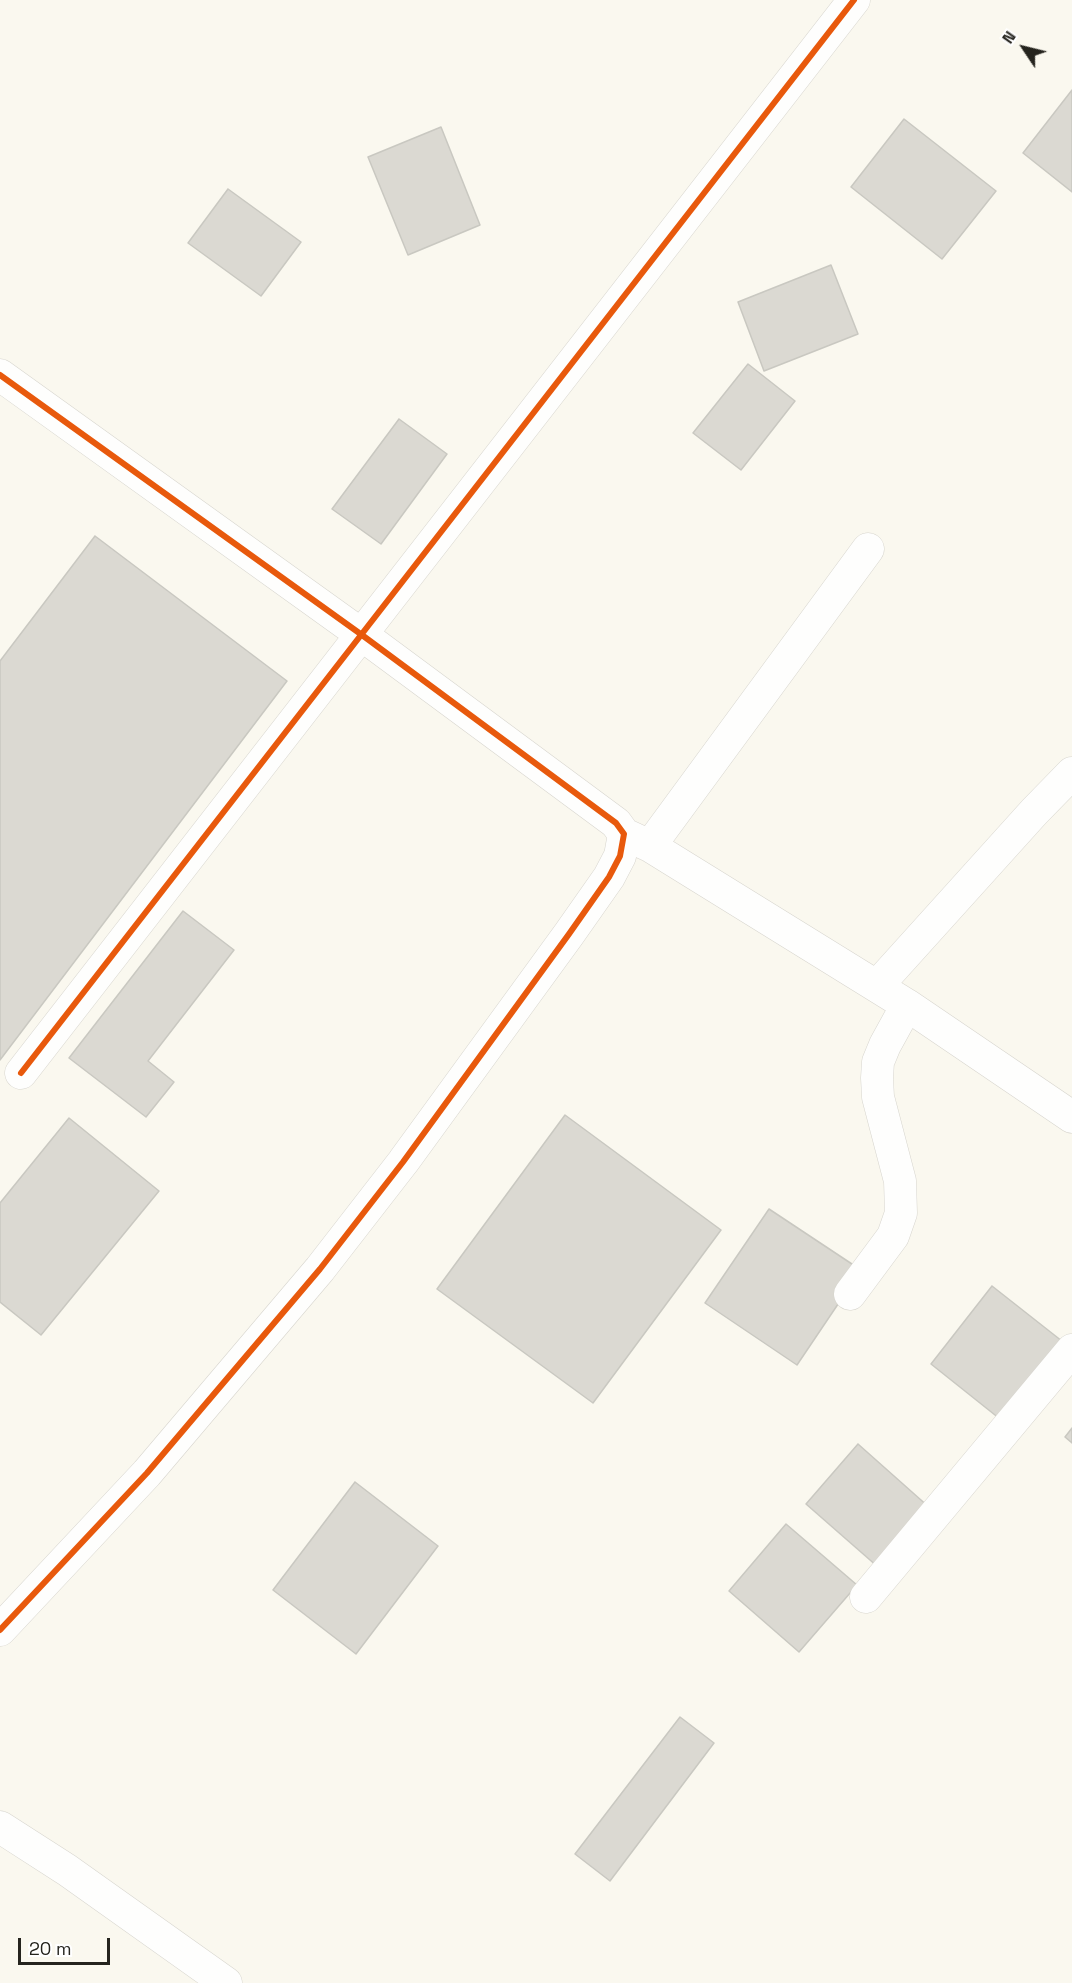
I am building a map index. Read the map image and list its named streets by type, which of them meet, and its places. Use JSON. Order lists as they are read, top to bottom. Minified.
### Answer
{"scale_bar":"20 m","north":"top left"}
